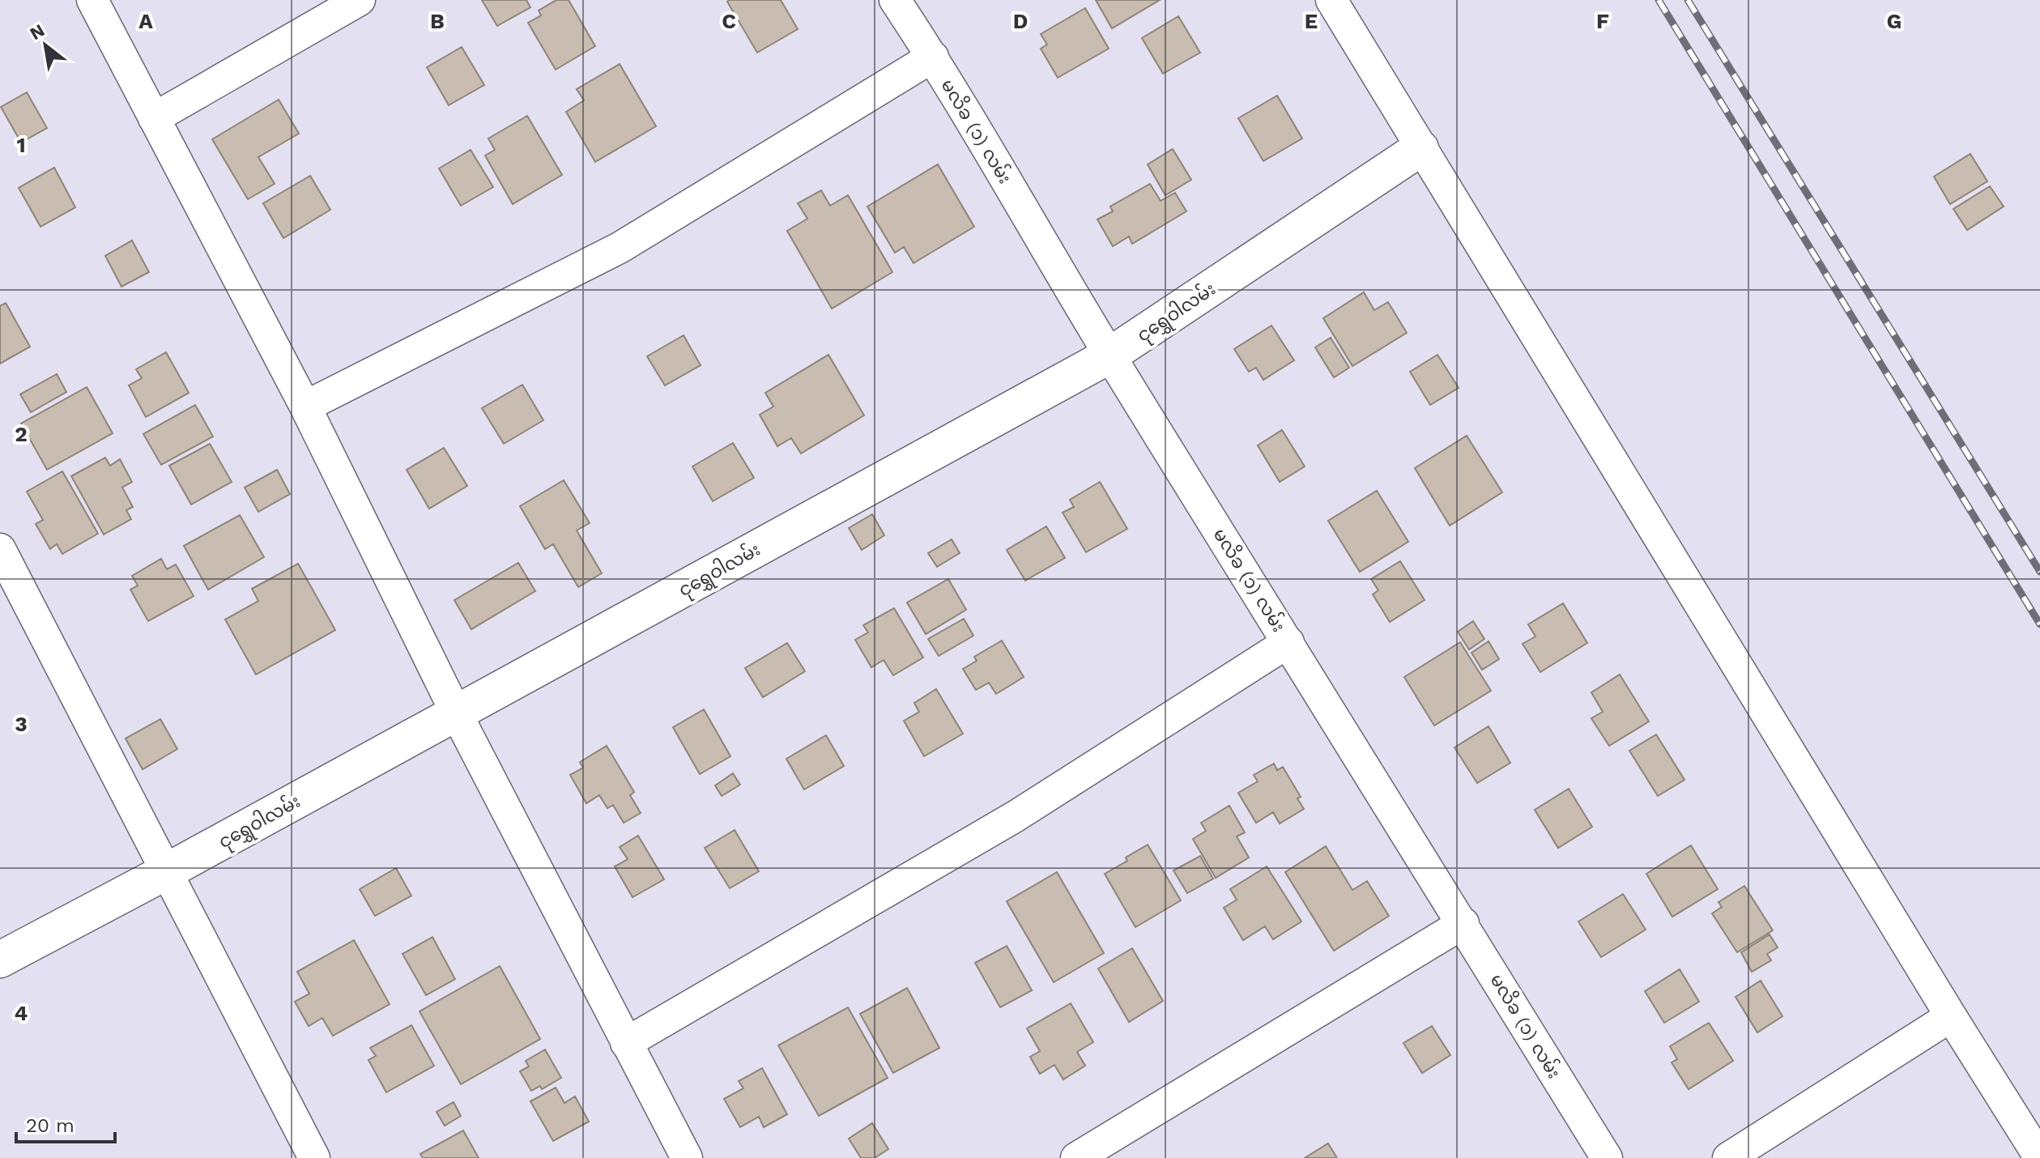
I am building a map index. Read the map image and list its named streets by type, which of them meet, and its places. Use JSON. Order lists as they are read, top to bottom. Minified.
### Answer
{"streets":{"street":["မလိခ (၁) လမ်း","ငုရွှေဝါလမ်း"]},"crossings":[["မလိခ (၁) လမ်း","ငုရွှေဝါလမ်း"]],"scale_bar":"20 m","north":"top left","grid":{"columns":["A","B","C","D","E","F","G"],"rows":["1","2","3","4"]}}
